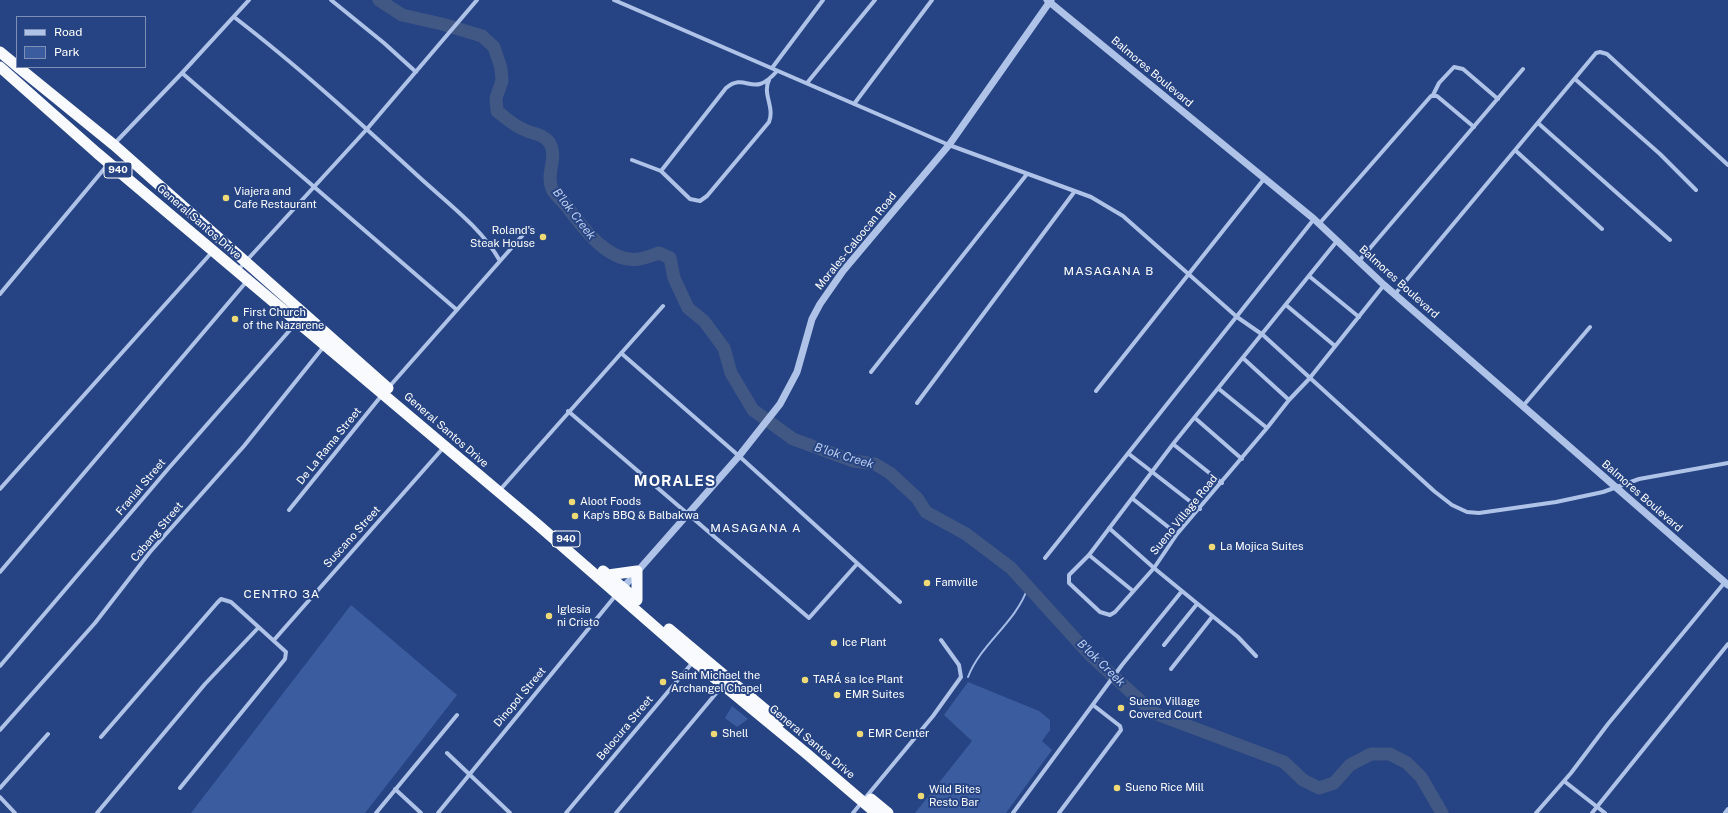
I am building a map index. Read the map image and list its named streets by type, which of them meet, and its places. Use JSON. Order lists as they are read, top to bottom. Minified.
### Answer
{"streets":{"highway":["940","General Santos Drive"],"street":["Balmores Boulevard","Morales-Caloocan Road","De La Rama Street","Franial Street","Sueno Village Road","Cabang Street","Suscano Street","Dinopol Street","Belocura Street"]},"crossings":[["Balmores Boulevard","Morales-Caloocan Road"],["Balmores Boulevard","Sueno Village Road"],["General Santos Drive","Morales-Caloocan Road"],["General Santos Drive","De La Rama Street"],["General Santos Drive","Franial Street"],["General Santos Drive","Cabang Street"],["General Santos Drive","Suscano Street"],["General Santos Drive","Dinopol Street"],["General Santos Drive","Belocura Street"],["Morales-Caloocan Road","Dinopol Street"]],"districts":["MASAGANA B","MORALES","MASAGANA A","CENTRO 3A"],"water":["B'lok Creek"],"places":["Viajera and Cafe Restaurant","Roland's Steak House","First Church of the Nazarene","Aloot Foods","Kap's BBQ & Balbakwa","La Mojica Suites","Famville","Iglesia ni Cristo","Ice Plant","TARÁ sa Ice Plant","Saint Michael the Archangel Chapel","EMR Suites","Sueno Village Covered Court","Shell","EMR Center","Sueno Rice Mill","Wild Bites Resto Bar"],"legend":["Road","Park"]}
